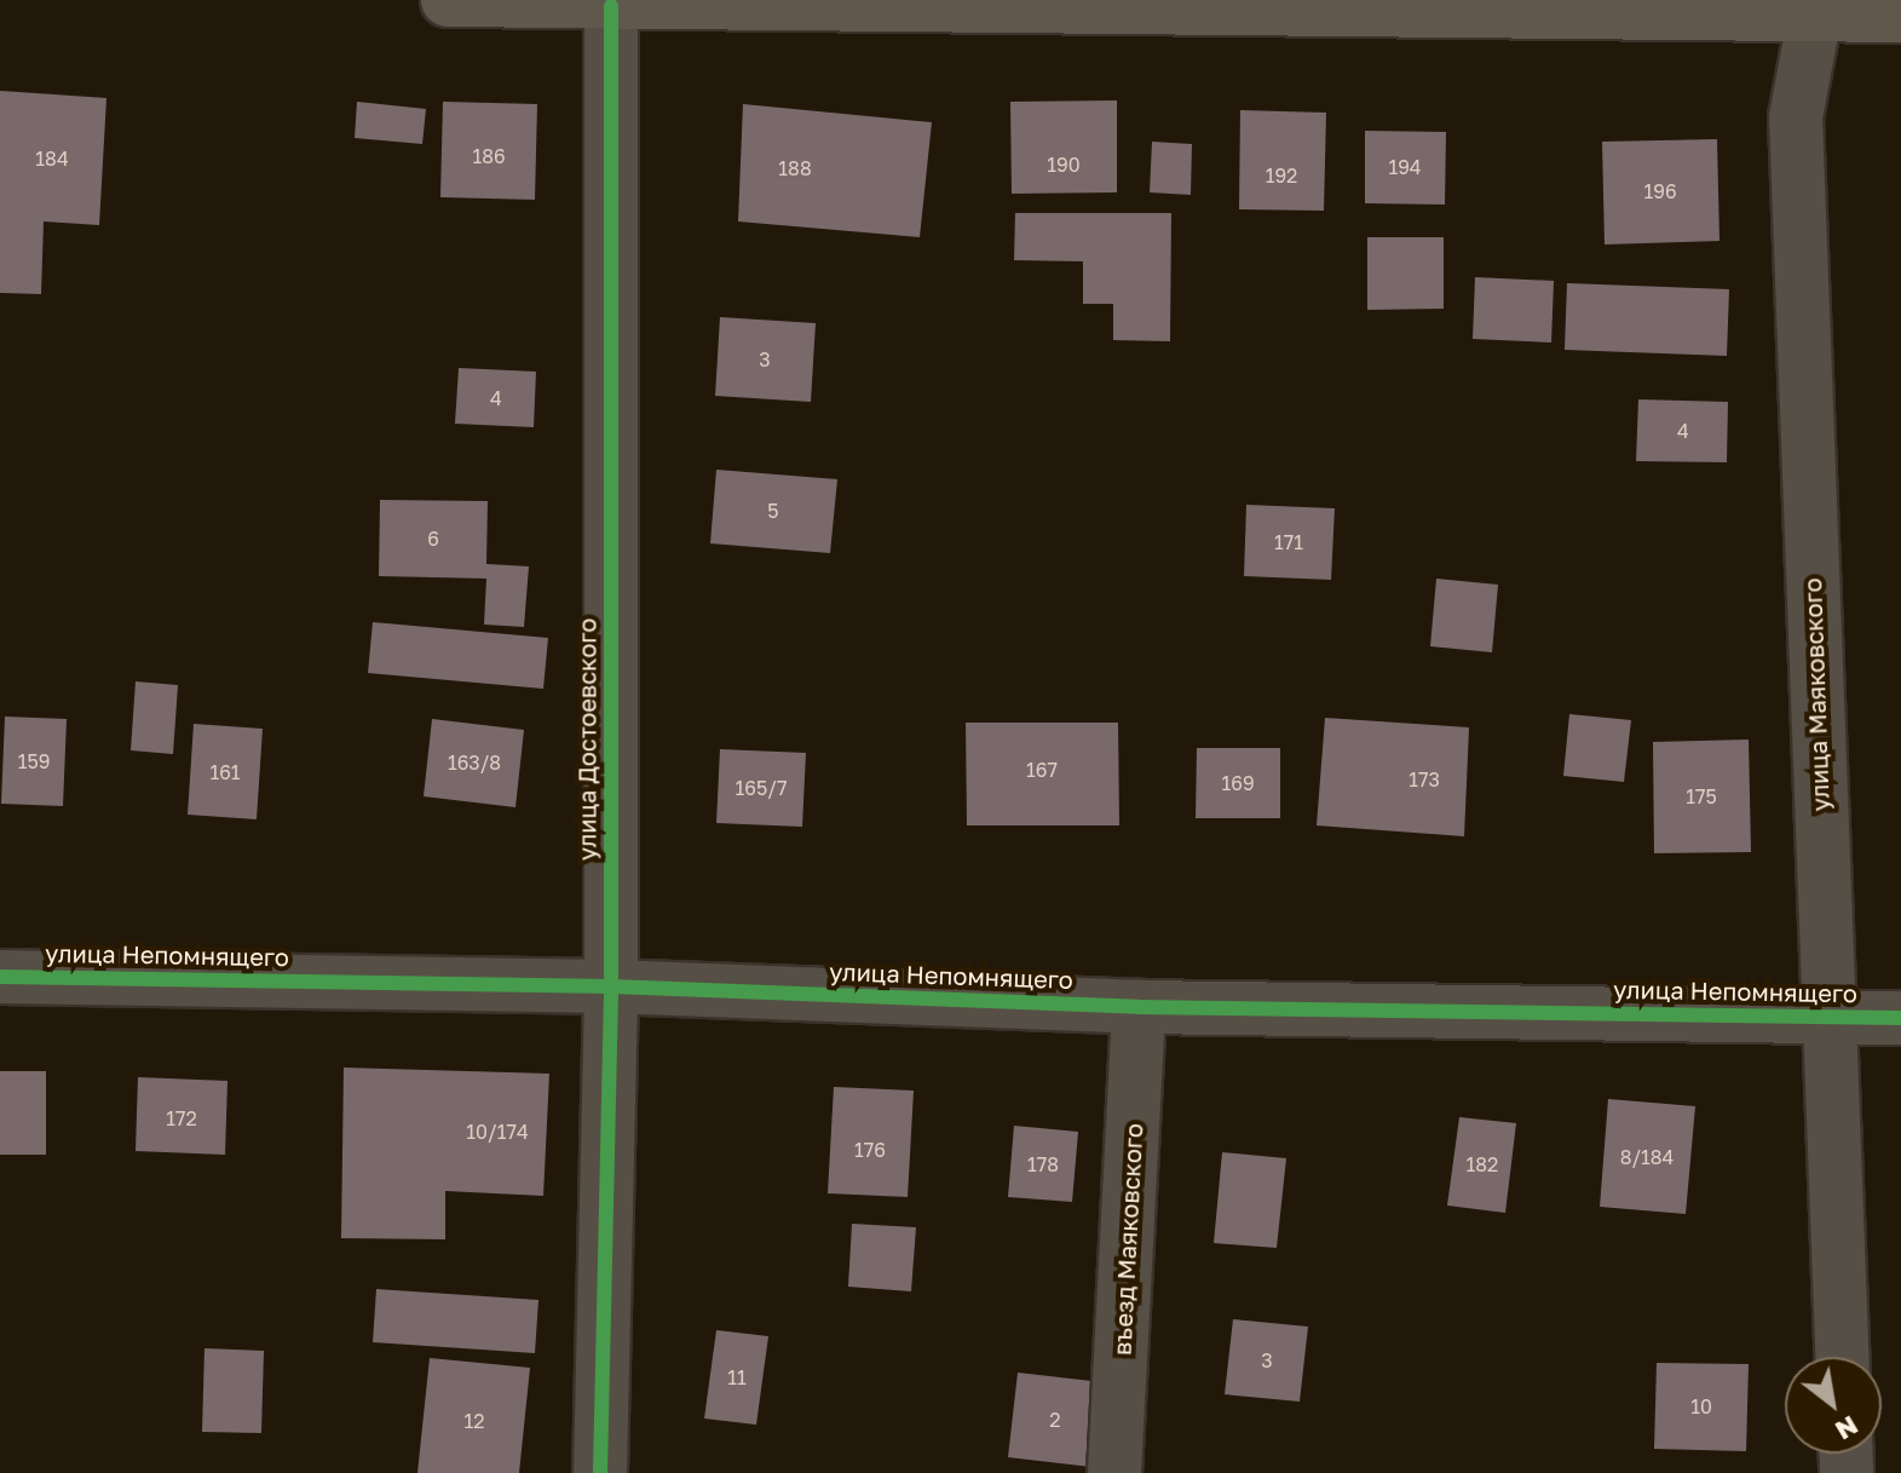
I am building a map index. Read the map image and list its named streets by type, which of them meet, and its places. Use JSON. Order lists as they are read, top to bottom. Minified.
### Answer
{"streets":{"street":["улица Маяковского","улица Достоевского","улица Непомнящего","въезд Маяковского"]},"crossings":[["улица Маяковского","улица Непомнящего"],["улица Достоевского","улица Непомнящего"],["улица Непомнящего","въезд Маяковского"]],"house_numbers":["186","184","190","194","188","192","196","3","4","4","5","6","171","159","163/8","167","161","173","169","165/7","175","172","10/174","176","8/184","178","182","3","11","10","2","12"],"north":"bottom right"}
